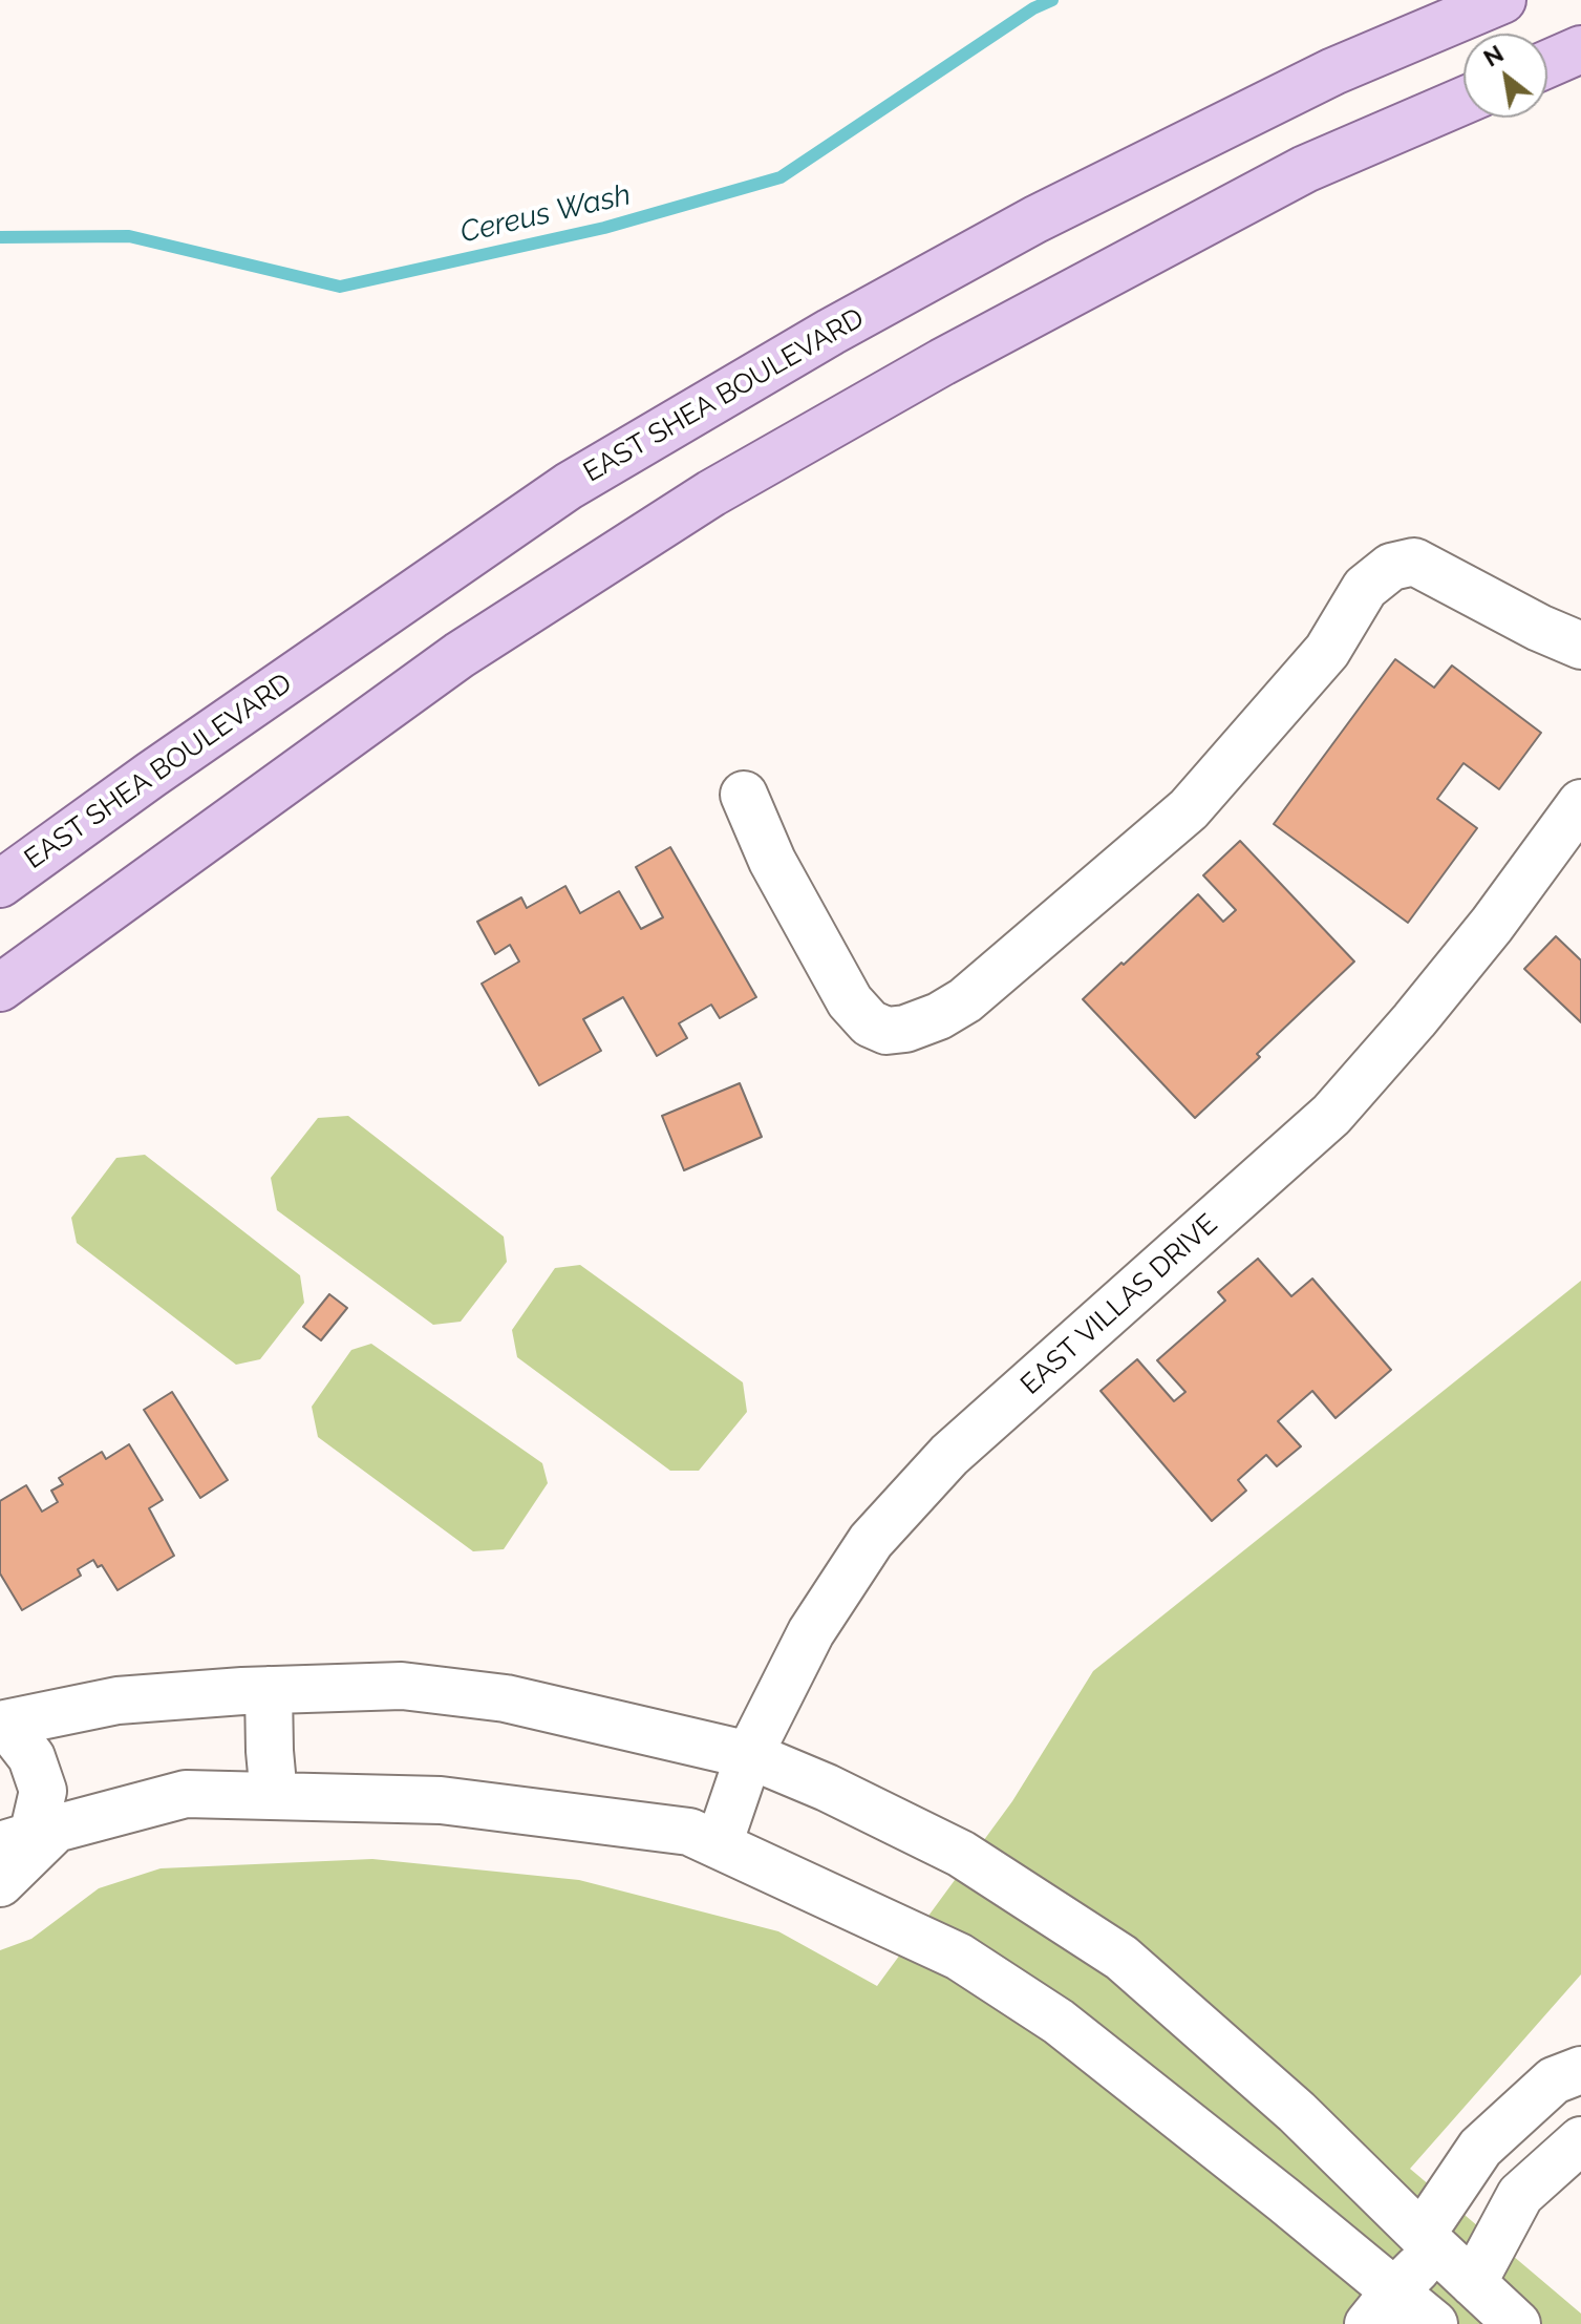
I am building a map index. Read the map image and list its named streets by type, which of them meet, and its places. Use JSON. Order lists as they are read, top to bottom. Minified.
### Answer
{"streets":{"main road":["EAST SHEA BOULEVARD"],"street":["EAST VILLAS DRIVE"]},"water":["Cereus Wash"],"north":"top left"}
